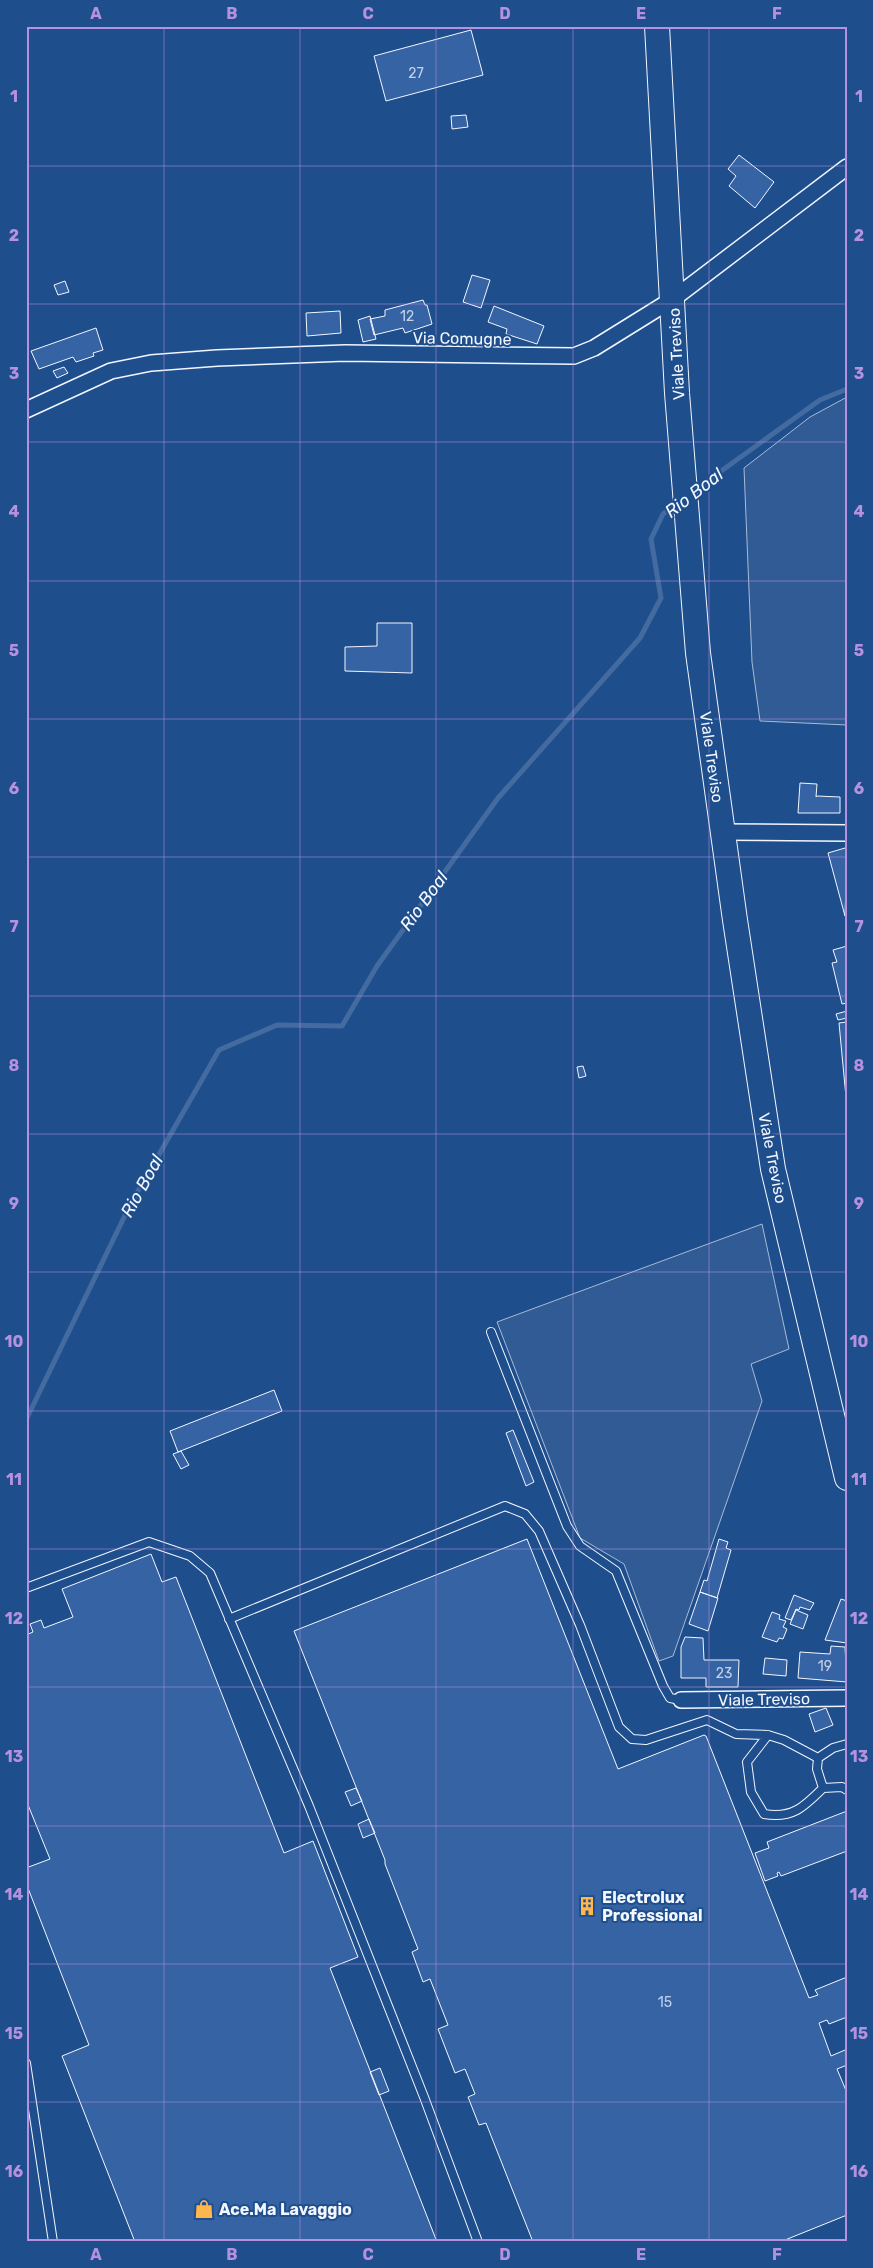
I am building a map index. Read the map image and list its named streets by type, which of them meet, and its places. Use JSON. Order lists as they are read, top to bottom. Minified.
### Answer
{"streets":{"main road":["Viale Treviso"],"street":["Via Comugne"]},"crossings":[["Via Comugne","Viale Treviso"]],"water":["Rio Boal"],"places":{"building":["Electrolux Professional"],"shop":["Ace.Ma Lavaggio"]},"house_numbers":["27","12","19","23","15"],"grid":{"columns":["A","B","C","D","E","F"],"rows":["1","2","3","4","5","6","7","8","9","10","11","12","13","14","15","16"]}}
